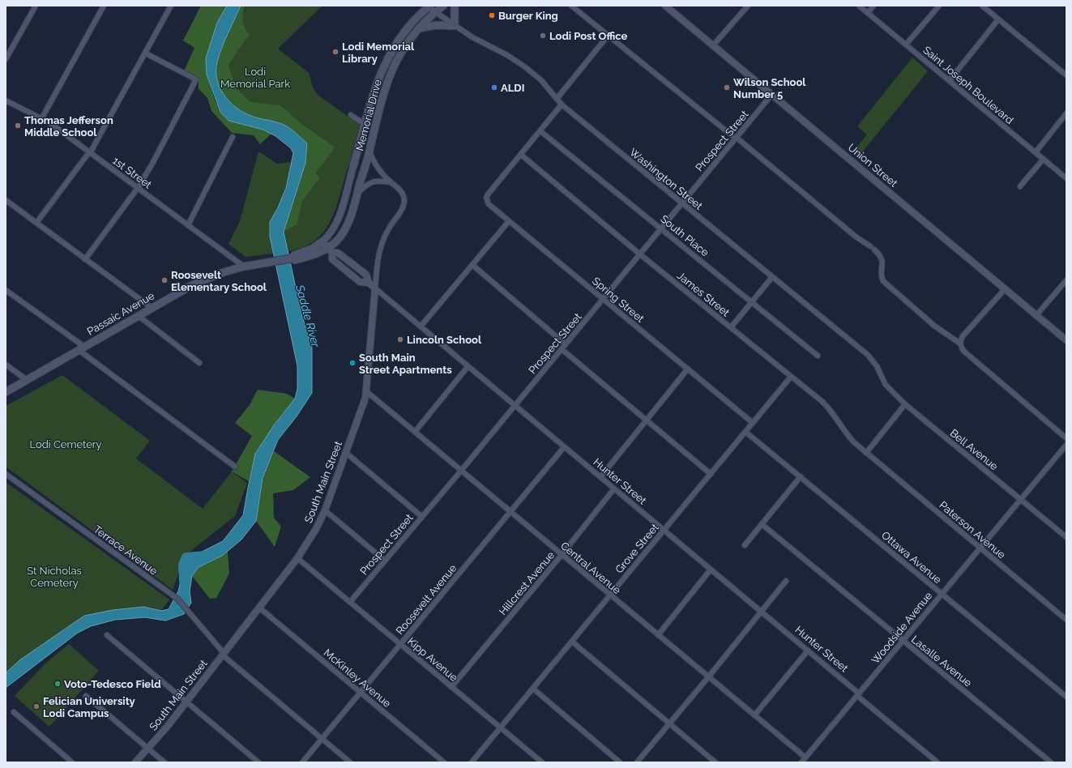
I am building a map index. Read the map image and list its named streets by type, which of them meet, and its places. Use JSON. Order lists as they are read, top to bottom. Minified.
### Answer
{"streets":{"main road":["Memorial Drive","Passaic Avenue"],"street":["Saint Joseph Boulevard","Prospect Street","Union Street","1st Street","Washington Street","South Place","James Street","Spring Street","Bell Avenue","Hunter Street","South Main Street","Paterson Avenue","Grove Street","Terrace Avenue","Ottawa Avenue","Central Avenue","Hillcrest Avenue","Roosevelt Avenue","Woodside Avenue","Kipp Avenue","Lasalle Avenue","McKinley Avenue"]},"crossings":[["Memorial Drive","Washington Street"],["Memorial Drive","Passaic Avenue"],["Memorial Drive","Hunter Street"],["Memorial Drive","South Main Street"],["Prospect Street","Union Street"],["Prospect Street","Washington Street"],["Prospect Street","South Place"],["Prospect Street","James Street"],["Prospect Street","Spring Street"],["Prospect Street","Hunter Street"],["Prospect Street","Central Avenue"],["Prospect Street","Kipp Avenue"],["1st Street","Passaic Avenue"],["Washington Street","Bell Avenue"],["James Street","Spring Street"],["James Street","Paterson Avenue"],["James Street","Grove Street"],["Spring Street","Grove Street"],["Bell Avenue","Woodside Avenue"],["Hunter Street","South Main Street"],["Hunter Street","Grove Street"],["Hunter Street","Hillcrest Avenue"],["Hunter Street","Roosevelt Avenue"],["Hunter Street","Woodside Avenue"],["South Main Street","Terrace Avenue"],["South Main Street","Central Avenue"],["South Main Street","Kipp Avenue"],["South Main Street","McKinley Avenue"],["Paterson Avenue","Woodside Avenue"],["Grove Street","Ottawa Avenue"],["Grove Street","Central Avenue"],["Grove Street","Kipp Avenue"],["Terrace Avenue","Roosevelt Avenue"],["Ottawa Avenue","Woodside Avenue"],["Central Avenue","Hillcrest Avenue"],["Central Avenue","Roosevelt Avenue"],["Central Avenue","Woodside Avenue"],["Hillcrest Avenue","Kipp Avenue"],["Roosevelt Avenue","Kipp Avenue"],["Roosevelt Avenue","McKinley Avenue"],["Woodside Avenue","Lasalle Avenue"]],"water":["Saddle River"],"parks":["Lodi Memorial Park","Lodi Cemetery","St Nicholas Cemetery"],"places":["Burger King","Lodi Post Office","Lodi Memorial Library","ALDI","Wilson School Number 5","Thomas Jefferson Middle School","Roosevelt Elementary School","Lincoln School","South Main Street Apartments","Voto-Tedesco Field","Felician University Lodi Campus"]}
